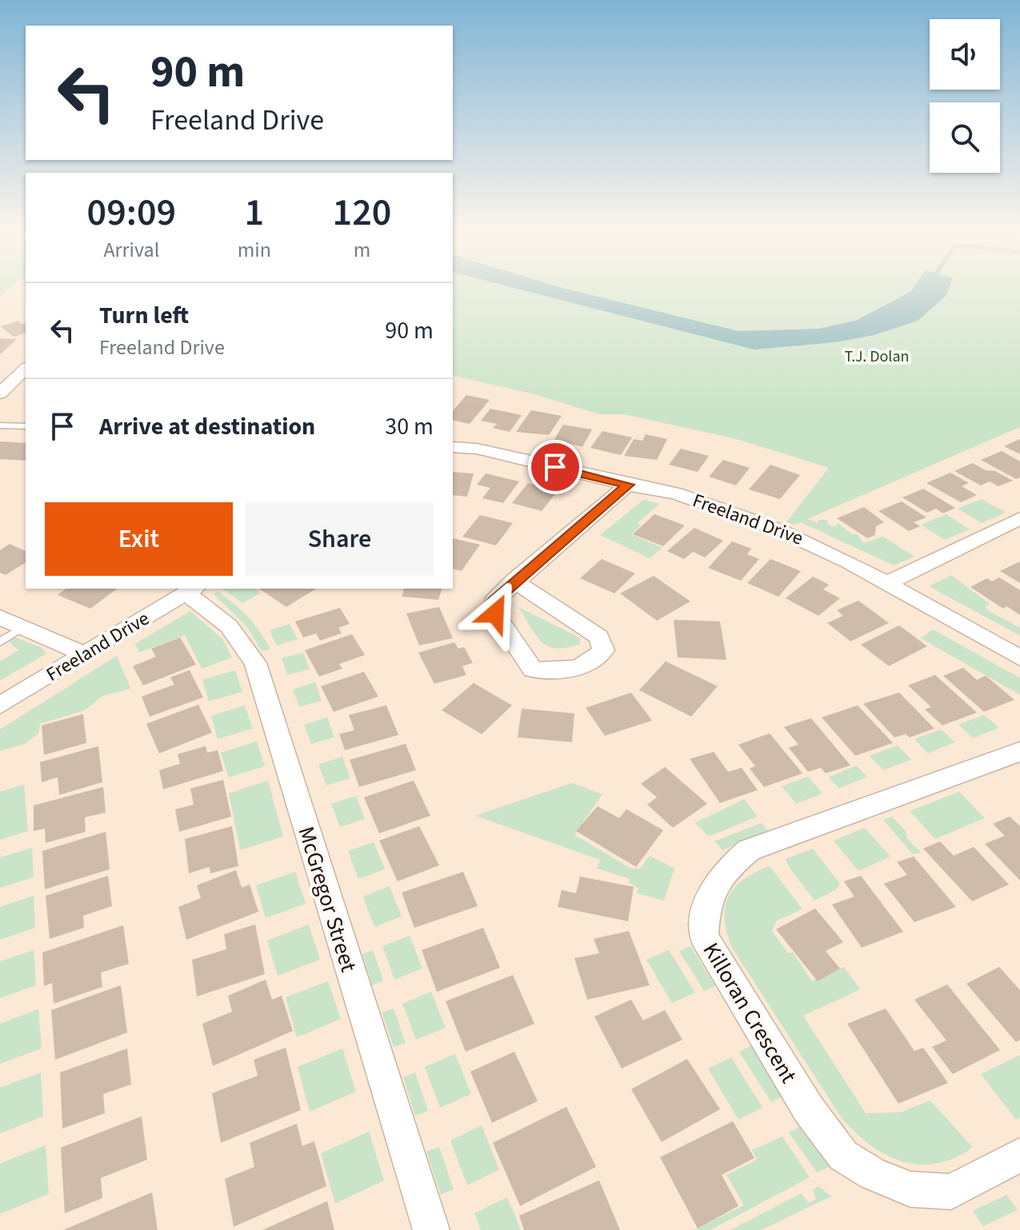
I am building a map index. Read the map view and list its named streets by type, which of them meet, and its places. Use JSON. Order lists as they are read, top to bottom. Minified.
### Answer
{"streets":{"street":["Freeland Drive","McGregor Street","Killoran Crescent"]},"crossings":[["Freeland Drive","McGregor Street"]],"parks":["T.J. Dolan"],"page":{"turn":["90 m","Freeland Drive"],"eta":["09:09","Arrival","1","min","120","m"],"list":[{"name":"Turn left","note":"Freeland Drive","value":"90 m"},{"name":"Arrive at destination","value":"30 m"}],"buttons":["Exit","Share"]}}
